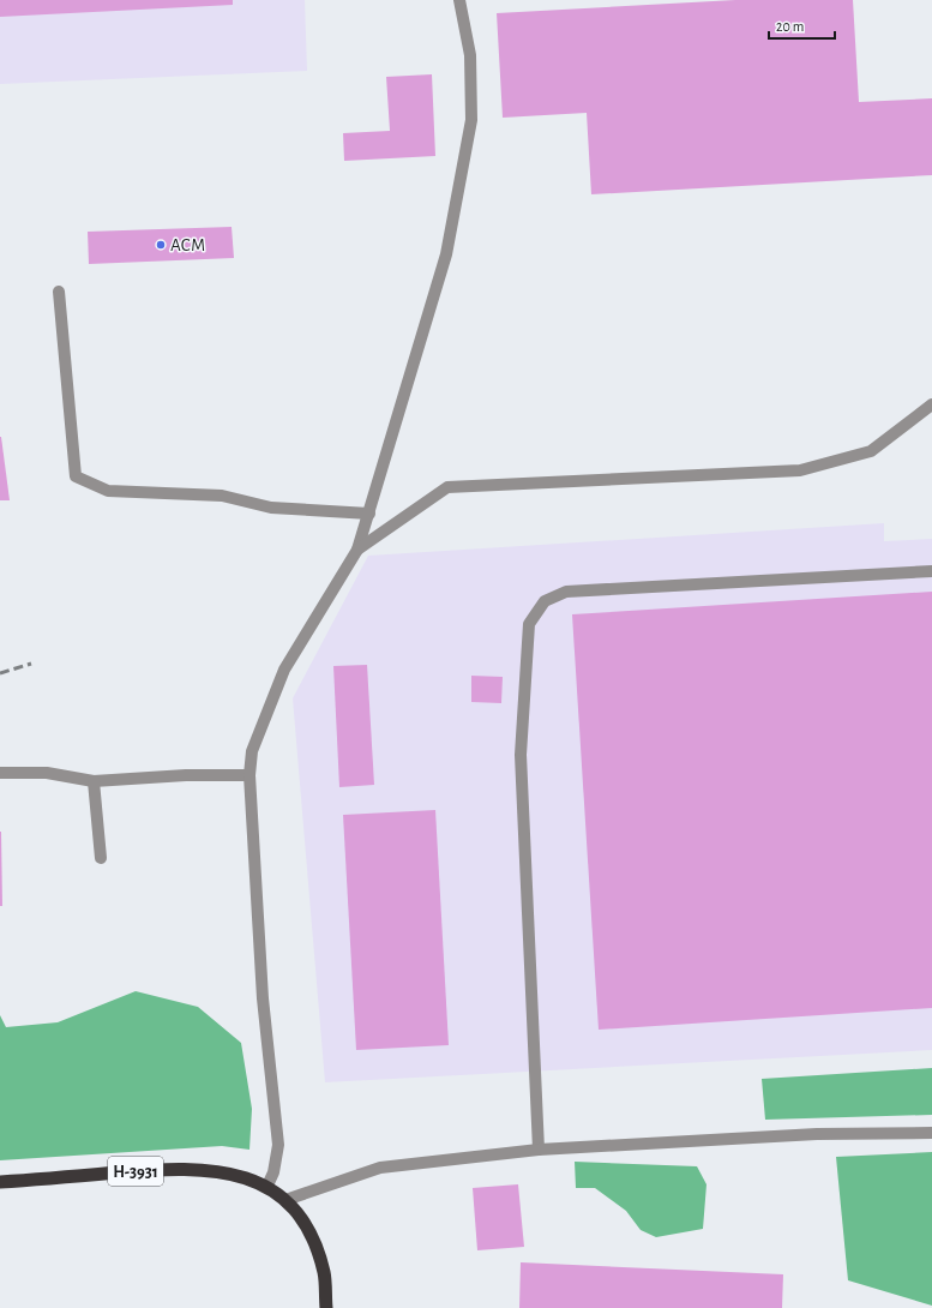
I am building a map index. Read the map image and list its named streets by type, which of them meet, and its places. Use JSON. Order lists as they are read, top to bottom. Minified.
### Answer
{"streets":{"highway":["Н-3931"]},"places":["АСМ"],"scale_bar":"20 m"}
